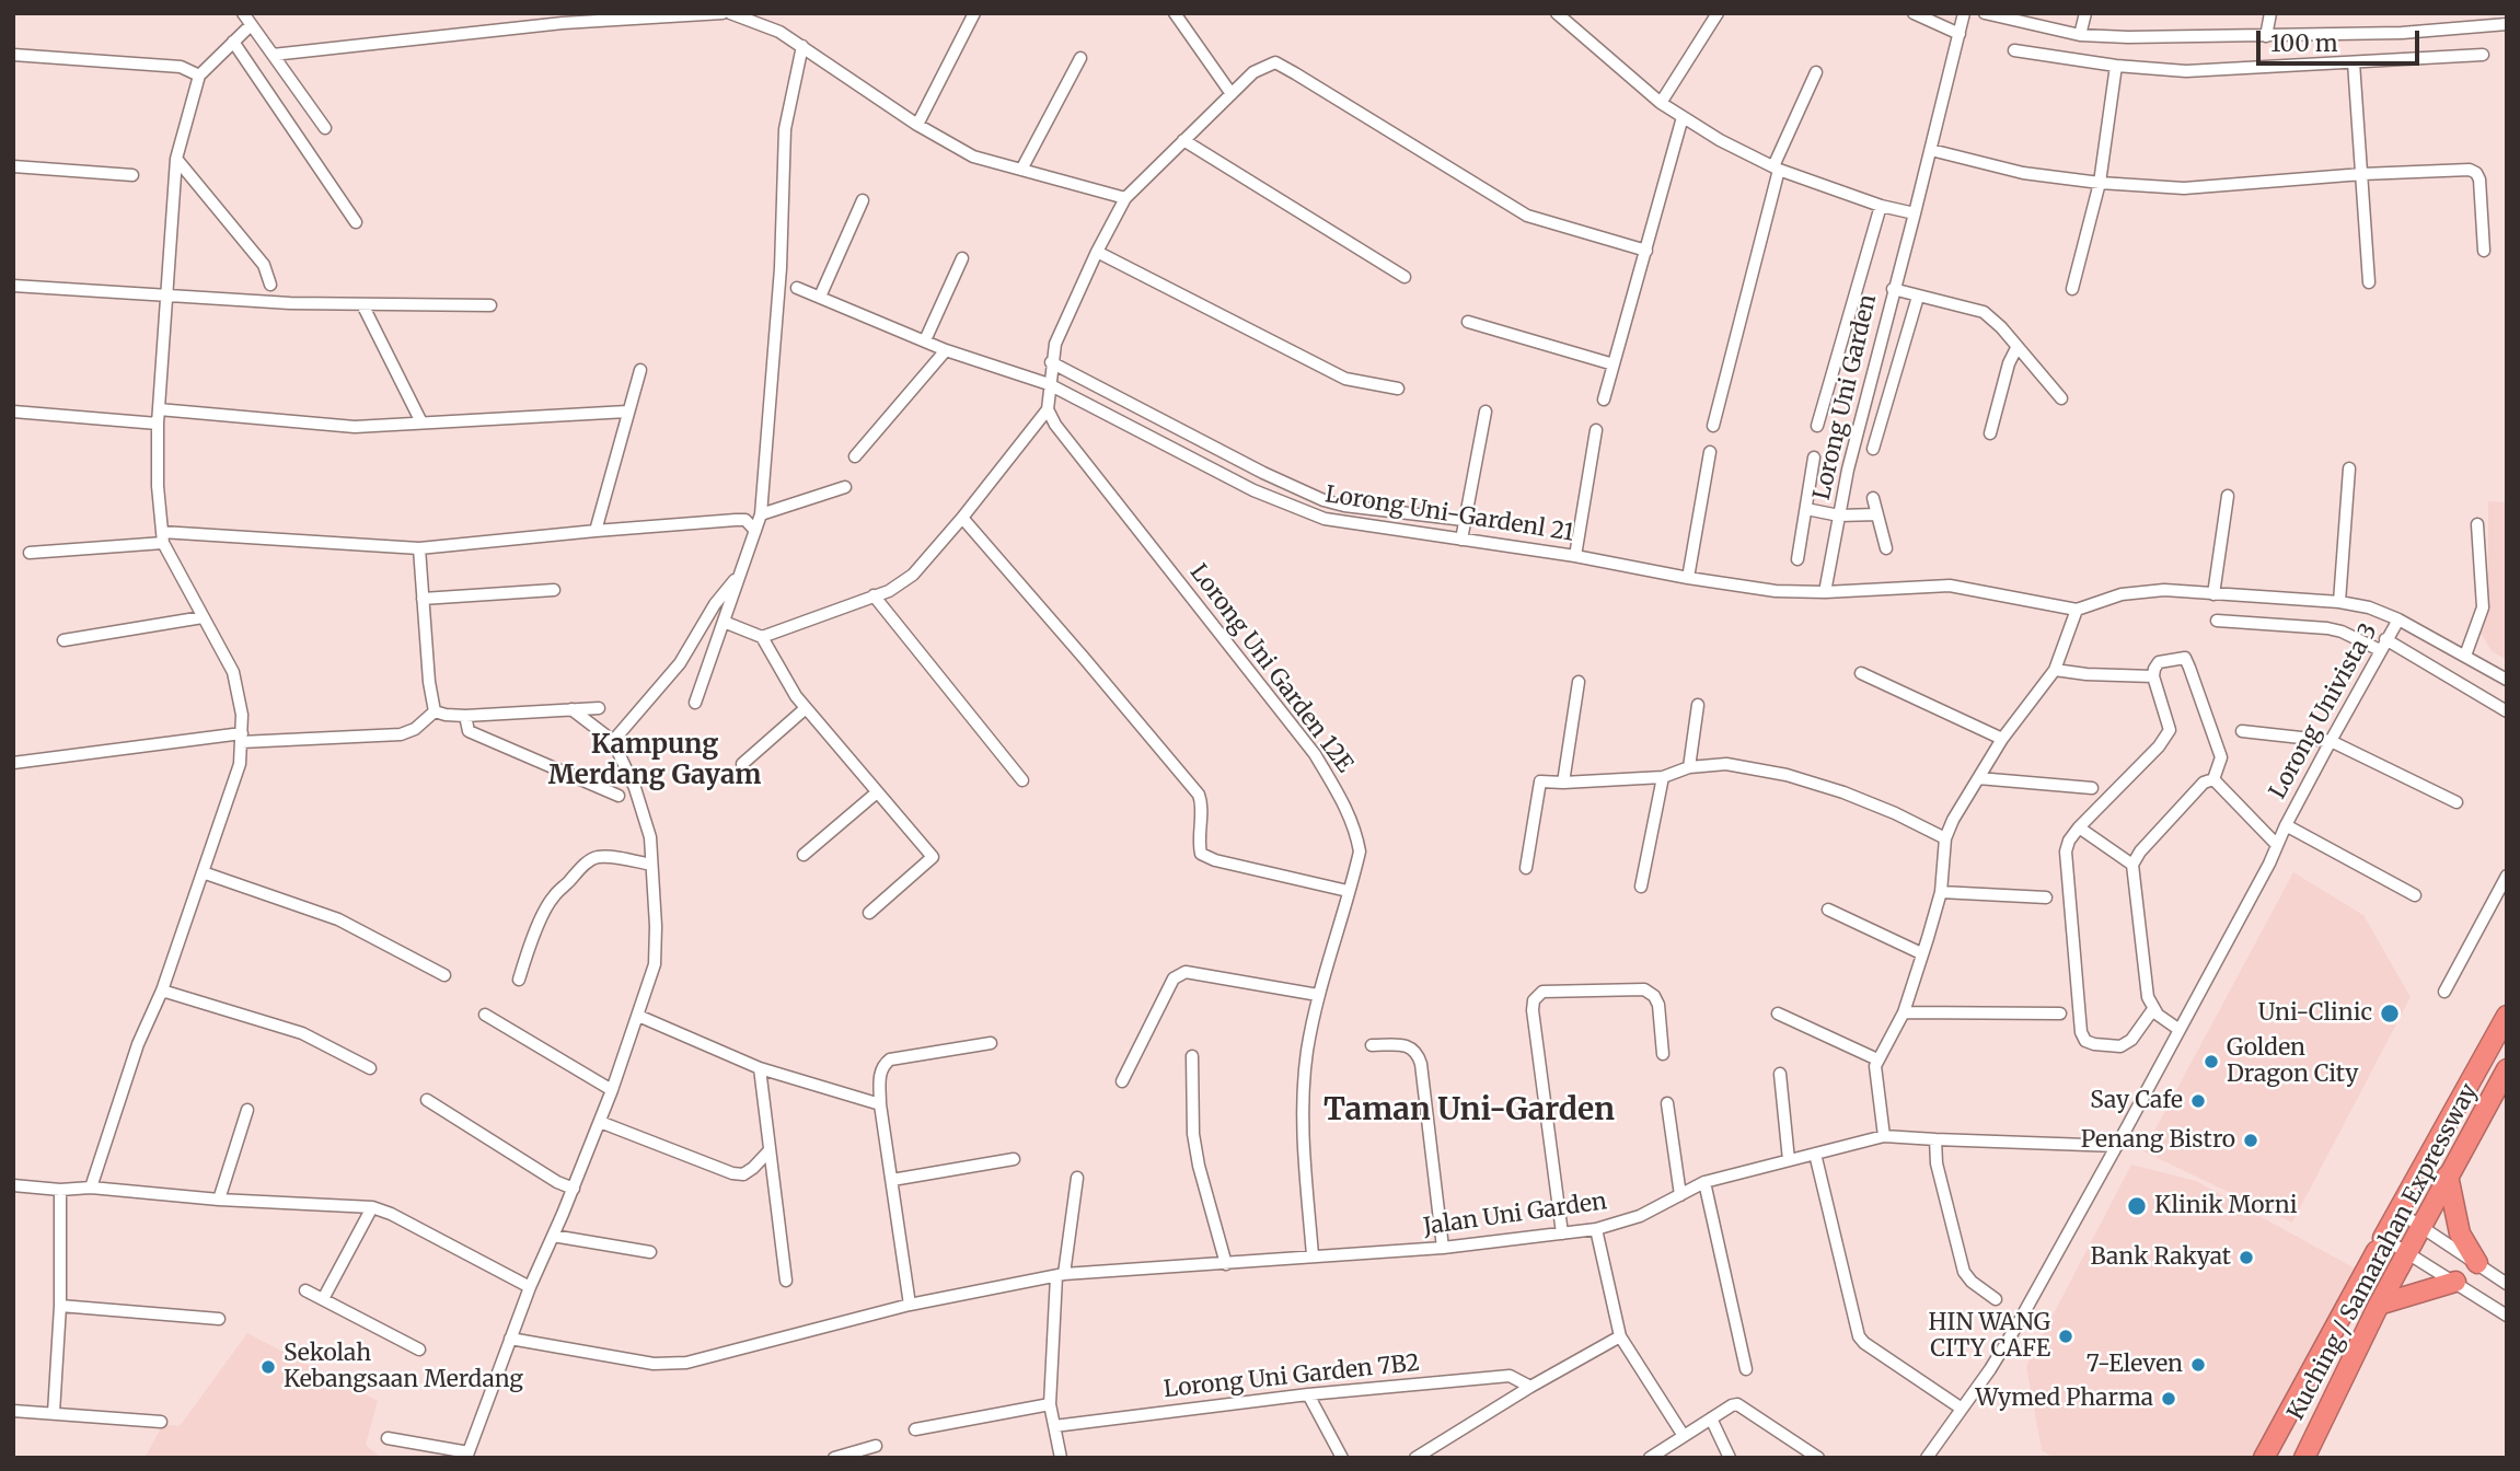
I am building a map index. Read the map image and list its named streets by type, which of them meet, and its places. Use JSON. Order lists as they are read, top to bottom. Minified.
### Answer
{"streets":{"highway":["Kuching / Samarahan Expressway"],"street":["Lorong Uni Garden","Lorong Uni-Gardenl 21","Lorong Uni Garden 12E","Lorong Univista 3","Jalan Uni Garden","Lorong Uni Garden 7B2"]},"crossings":[["Lorong Uni Garden","Lorong Uni-Gardenl 21"],["Lorong Univista 3","Jalan Uni Garden"]],"districts":["Kampung Merdang Gayam","Taman Uni-Garden"],"places":["Uni-Clinic","Golden Dragon City","Say Cafe","Penang Bistro","Klinik Morni","Bank Rakyat","HIN WANG CITY CAFE","7-Eleven","Sekolah Kebangsaan Merdang","Wymed Pharma"],"scale_bar":"100 m"}
